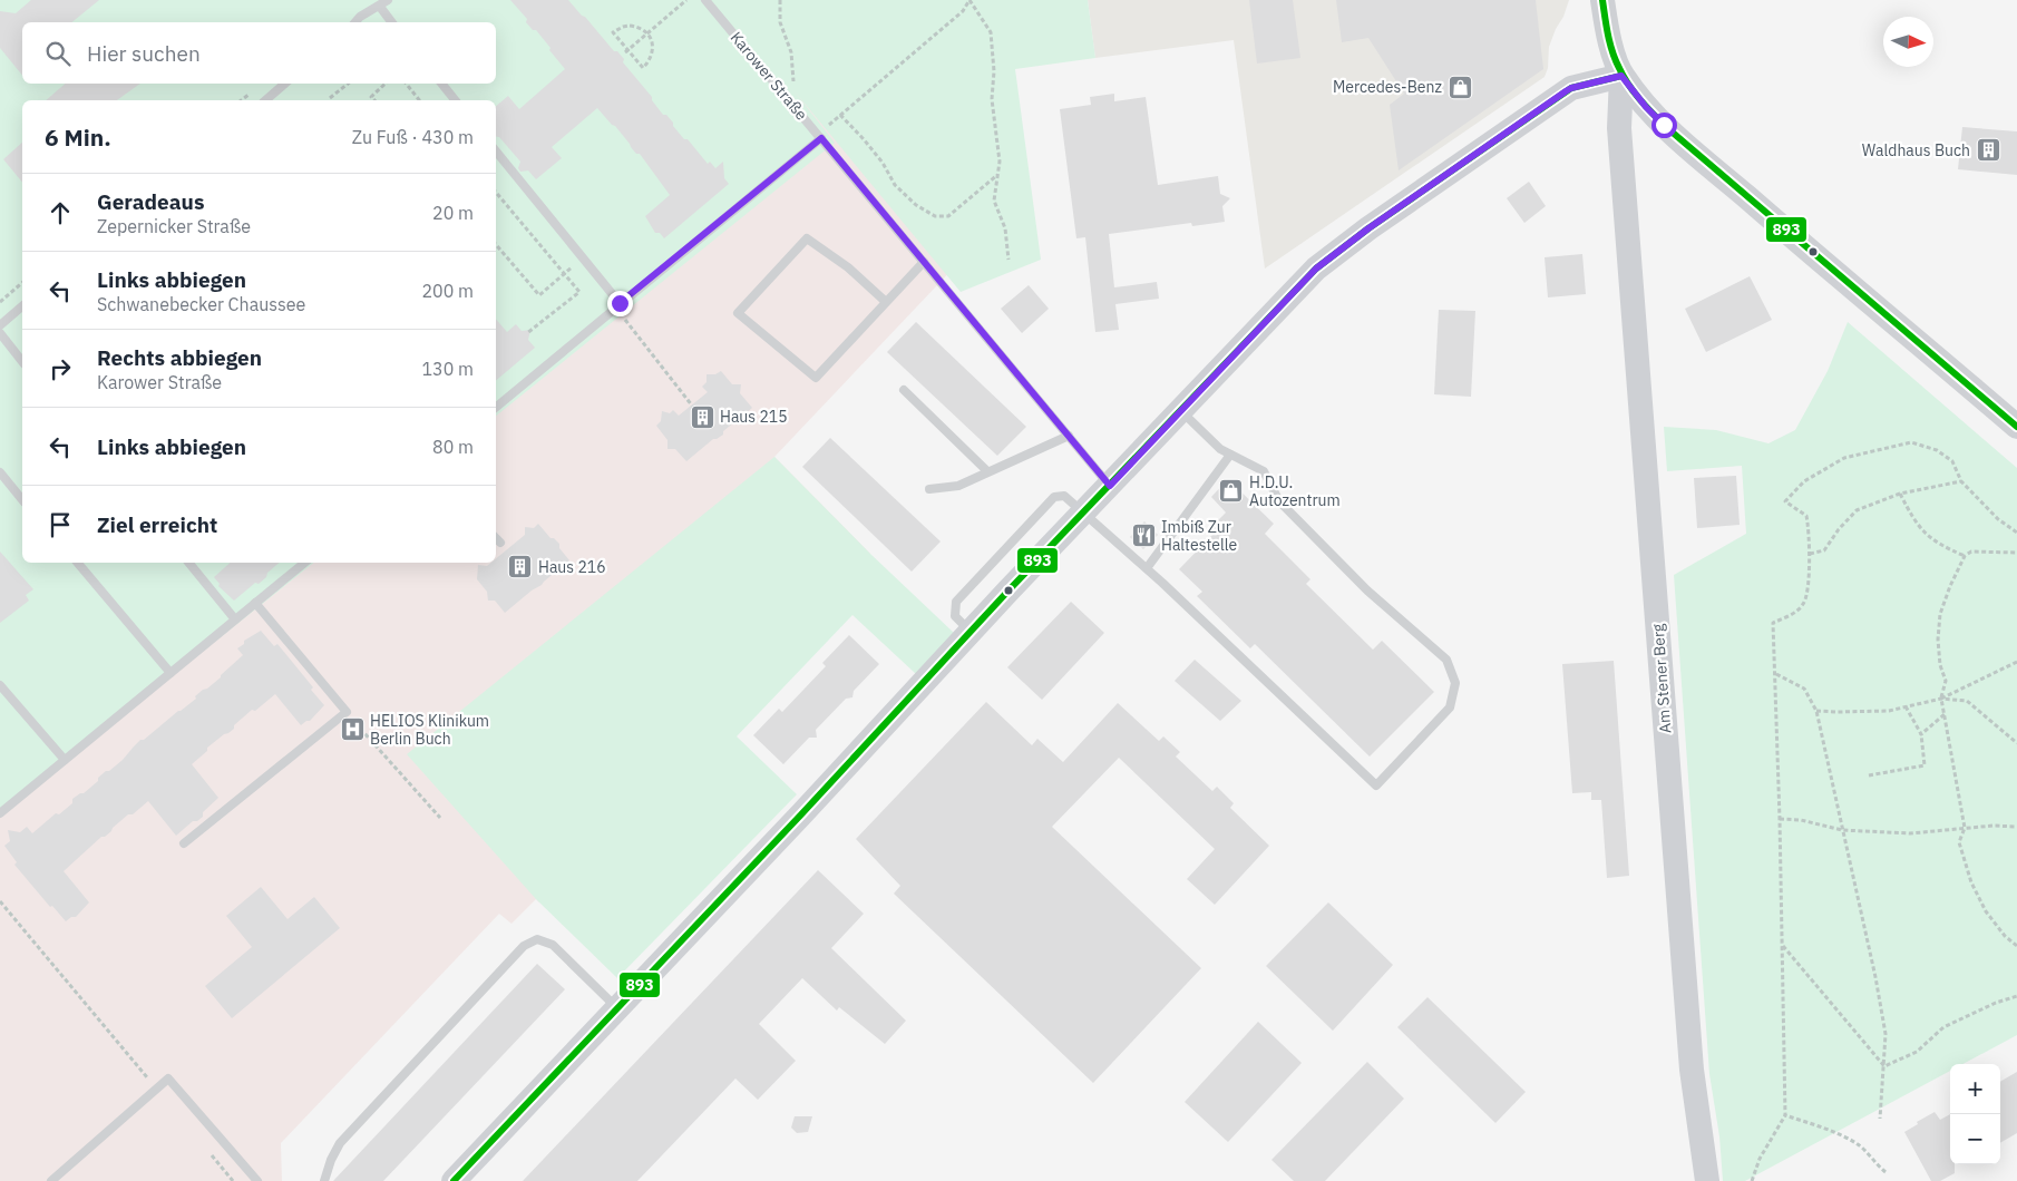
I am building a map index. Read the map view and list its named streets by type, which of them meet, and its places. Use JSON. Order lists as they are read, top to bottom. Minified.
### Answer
{"streets":{"main road":["Am Stener Berg"],"lane":["Karower Straße"]},"places":{"shop":["Mercedes-Benz","H.D.U. Autozentrum"],"building":["Waldhaus Buch","Haus 215","Haus 216"],"restaurant":["Imbiß Zur Haltestelle"],"hospital":["HELIOS Klinikum Berlin Buch"]},"lines":["transit line 893"],"north":"right","page":{"search":"Hier suchen","heading":["6 Min.","Zu Fuß · 430 m"],"list":[["Geradeaus","Zepernicker Straße","20 m"],["Links abbiegen","Schwanebecker Chaussee","200 m"],["Rechts abbiegen","Karower Straße","130 m"],["Links abbiegen","80 m"],"Ziel erreicht"],"map_buttons":["+","−"]}}
